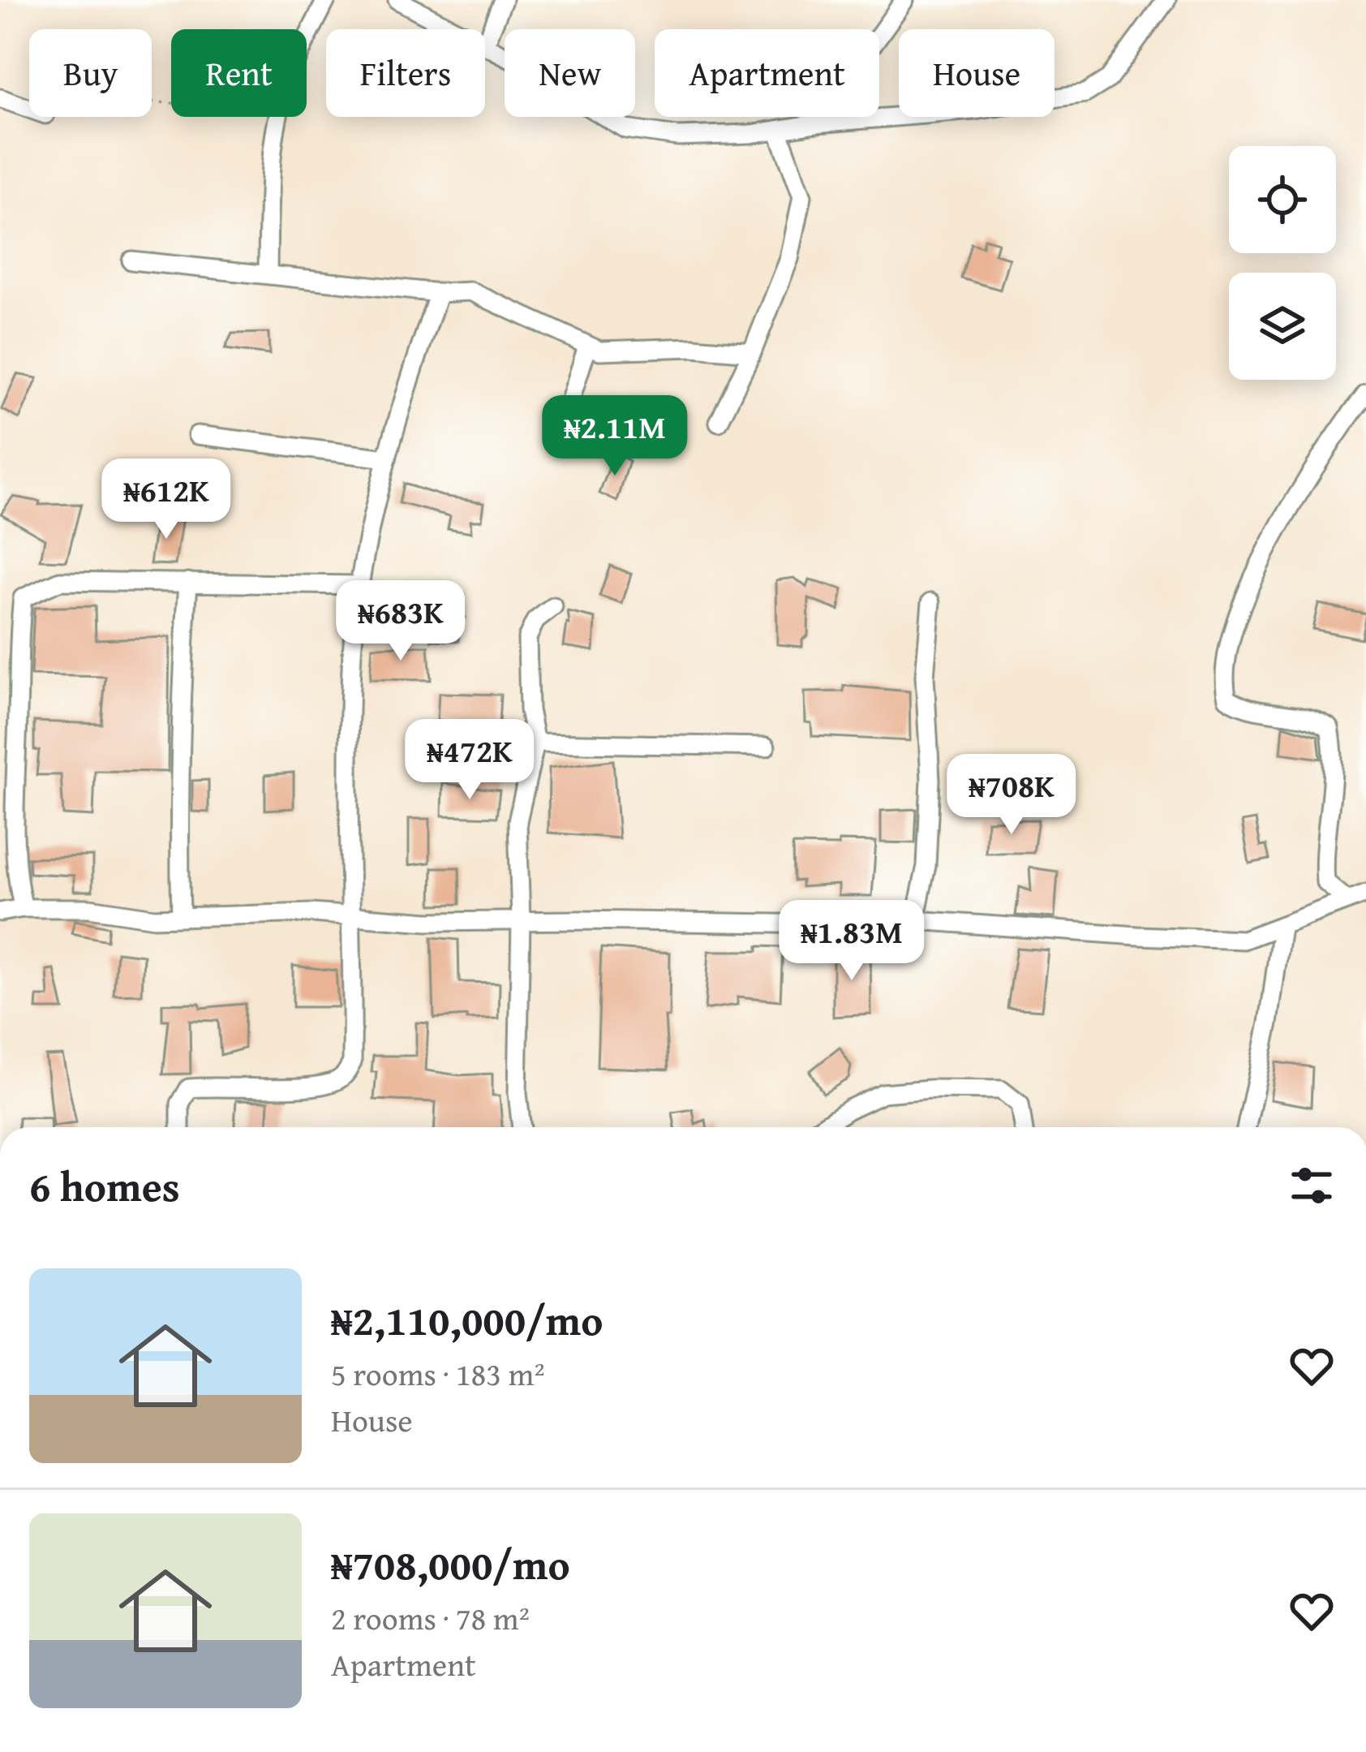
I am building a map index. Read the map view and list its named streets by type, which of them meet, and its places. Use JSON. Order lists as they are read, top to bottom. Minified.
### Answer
{"page":{"chip":["Buy","Rent","Filters","New","Apartment","House"],"price":["₦2.11M","₦612K","₦683K","₦472K","₦708K","₦1.83M"],"heading":"6 homes","list":[{"name":"₦2,110,000/mo","note":"5 rooms · 183 m² · House"},{"name":"₦708,000/mo","note":"2 rooms · 78 m² · Apartment"}]}}
